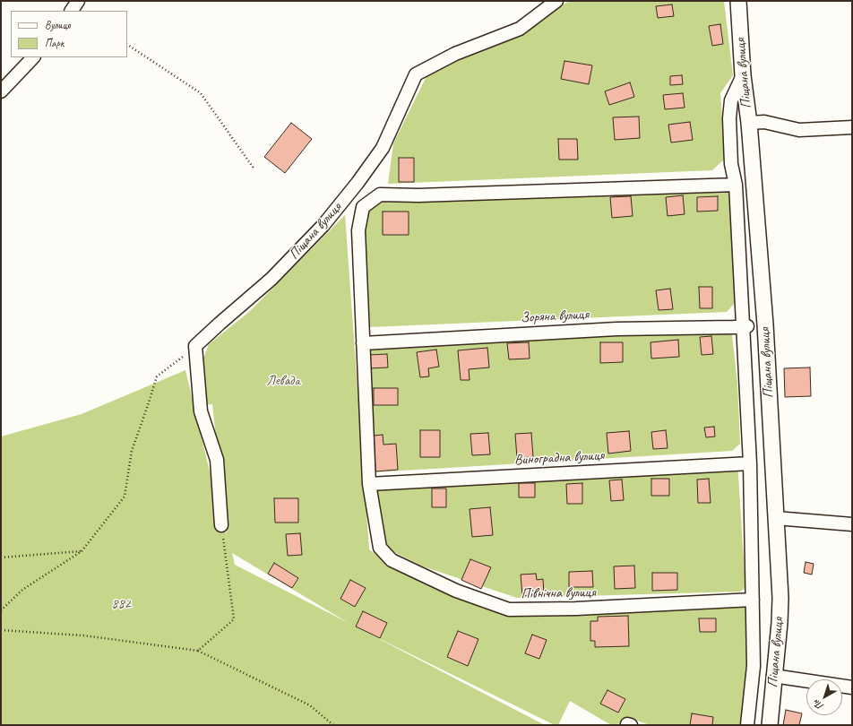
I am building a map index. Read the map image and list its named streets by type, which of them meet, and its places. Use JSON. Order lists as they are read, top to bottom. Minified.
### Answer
{"streets":{"street":["Піщана вулиця","Зоряна вулиця","Виноградна вулиця","Північна вулиця"]},"crossings":[["Виноградна вулиця","Північна вулиця"]],"parks":["Левада","882"],"legend":["Вулиця","Парк"],"north":"bottom left"}
